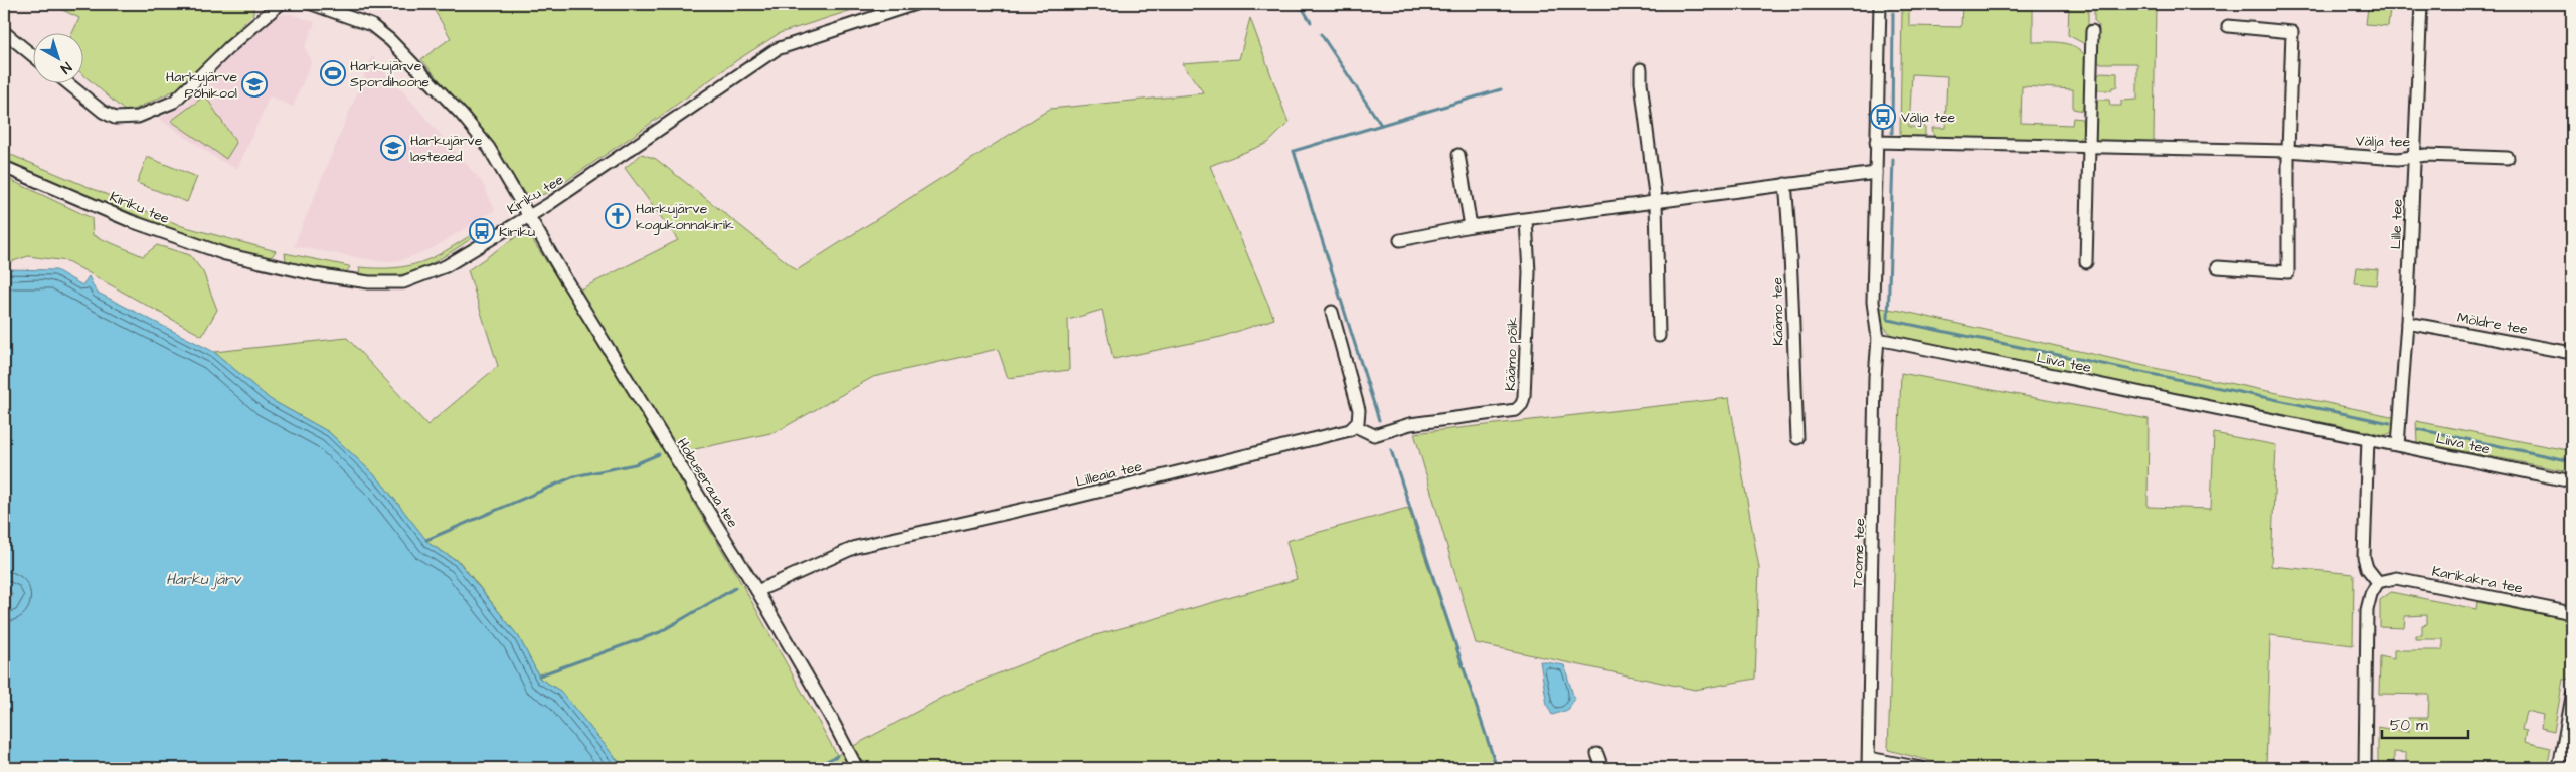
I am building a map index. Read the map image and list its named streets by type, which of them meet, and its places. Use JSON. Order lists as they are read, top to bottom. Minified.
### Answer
{"streets":{"street":["Välja tee","Kiriku tee","Lille tee","Käämo tee","Möldre tee","Käämo põik","Liiva tee","Lilleaia tee","Hobuseraua tee","Toome tee","Karikakra tee"]},"crossings":[["Välja tee","Lille tee"],["Kiriku tee","Hobuseraua tee"],["Lille tee","Möldre tee"],["Lille tee","Liiva tee"],["Käämo põik","Lilleaia tee"],["Liiva tee","Toome tee"],["Lilleaia tee","Hobuseraua tee"]],"water":["Harku järv"],"places":{"sports":["Harkujärve Spordihoone"],"school or university":["Harkujärve Põhikool","Harkujärve lasteaed"],"bus stop":["Välja tee","Kiriku"],"church":["Harkujärve kogukonnakirik"]},"scale_bar":"50 m","north":"bottom right"}
